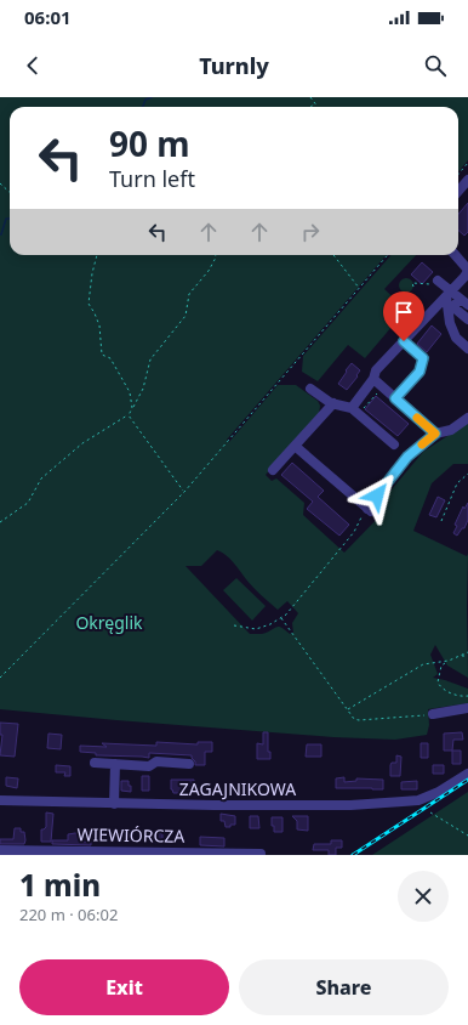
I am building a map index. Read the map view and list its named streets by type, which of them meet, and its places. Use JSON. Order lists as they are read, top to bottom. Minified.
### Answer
{"streets":{"street":["ZAGAJNIKOWA","WIEWIÓRCZA"]},"parks":["Okręglik"],"page":{"status":"06:01","header":"Turnly","turn":["90 m","Turn left"],"heading":["1 min","220 m · 06:02"],"buttons":["Exit","Share"]}}
